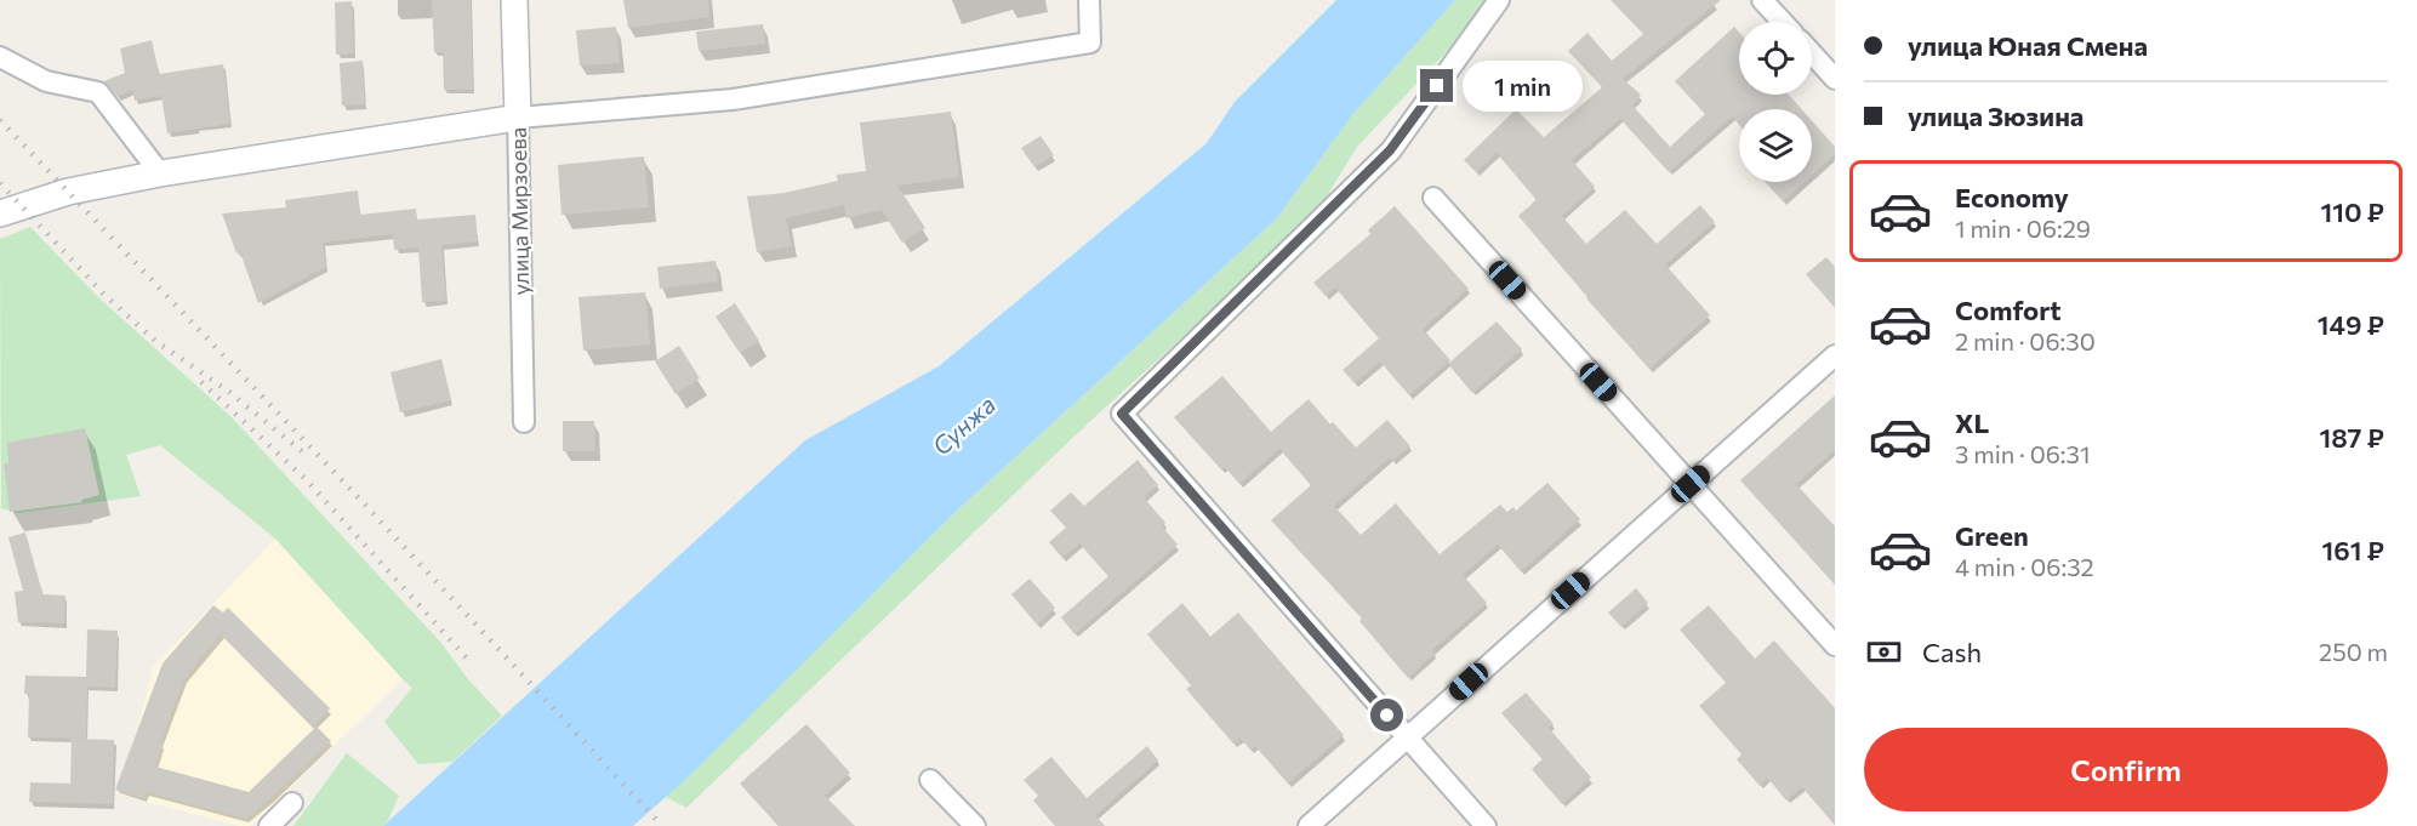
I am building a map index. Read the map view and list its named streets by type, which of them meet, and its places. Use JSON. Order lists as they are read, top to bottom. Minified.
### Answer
{"streets":{"street":["улица Мирзоева"]},"water":["Сунжа"],"page":{"banner":["улица Юная Смена","улица Зюзина"],"bubble":"1 min","list":[{"name":"Economy","note":"1 min · 06:29","value":"110 ₽"},{"name":"Comfort","note":"2 min · 06:30","value":"149 ₽"},{"name":"XL","note":"3 min · 06:31","value":"187 ₽"},{"name":"Green","note":"4 min · 06:32","value":"161 ₽"}],"pay":["Cash","250 m"],"buttons":"Confirm"}}
